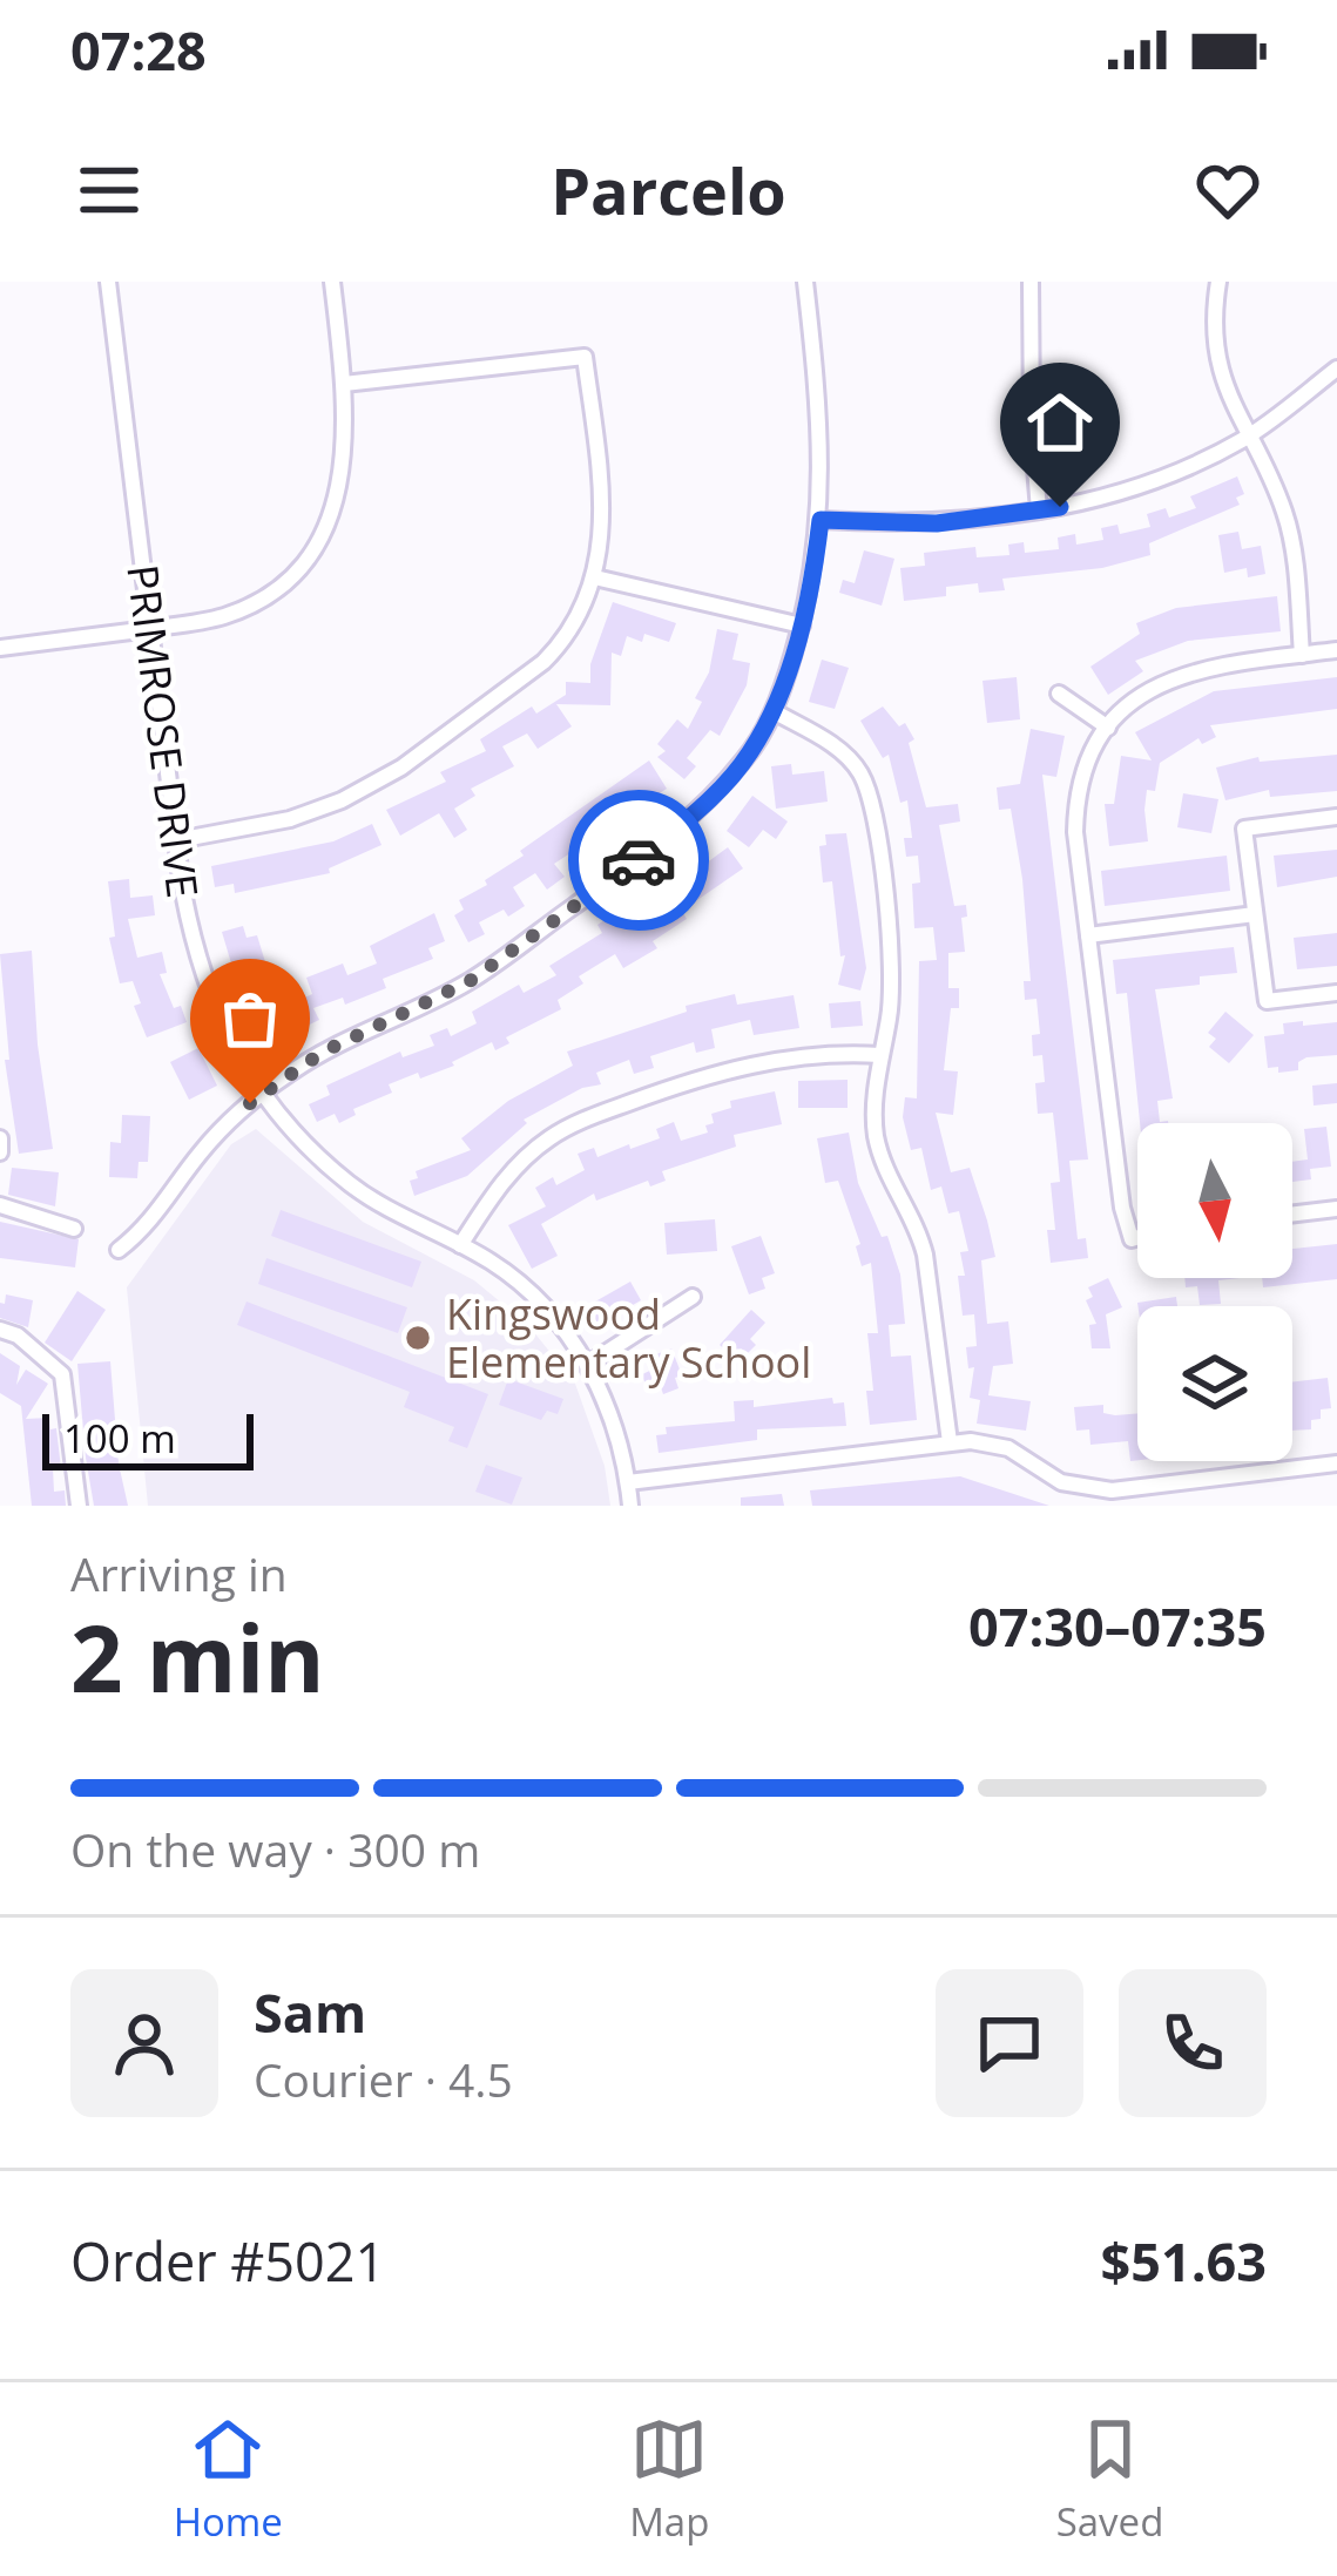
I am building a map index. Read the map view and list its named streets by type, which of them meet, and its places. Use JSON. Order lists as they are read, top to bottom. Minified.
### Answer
{"streets":{"street":["PRIMROSE DRIVE"]},"places":["Kingswood Elementary School"],"scale_bar":"100 m","north":"bottom","page":{"status":"07:28","header":"Parcelo","scale":"100 m","heading":["2 min","Arriving in","07:30–07:35"],"panel":["Sam","Courier · 4.5","Order #5021","$51.63"],"bar":"On the way · 300 m","tabs":["Home","Map","Saved"]}}
